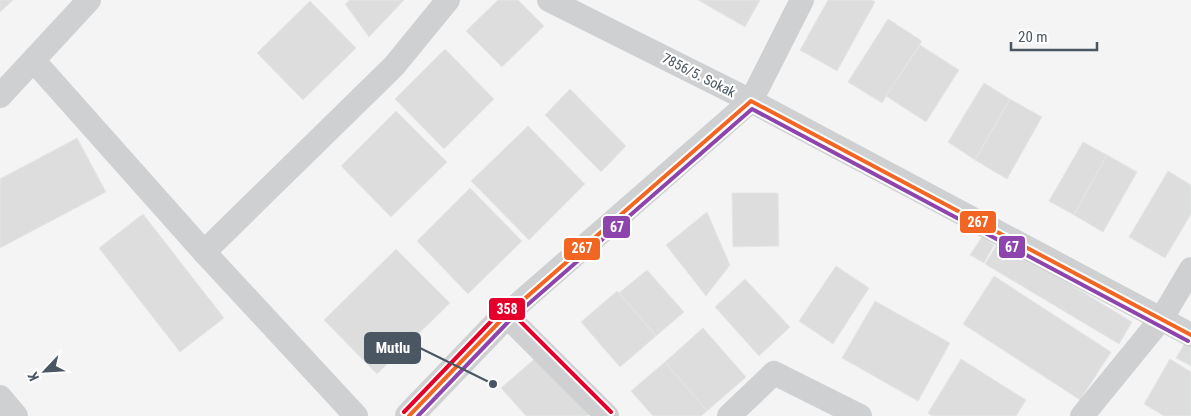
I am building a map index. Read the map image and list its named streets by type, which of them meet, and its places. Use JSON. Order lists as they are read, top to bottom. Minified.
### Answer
{"streets":{"street":["7856/5. Sokak"]},"places":["Mutlu"],"lines":["transit line 267","transit line 67","transit line 358"],"scale_bar":"20 m","north":"bottom left"}
